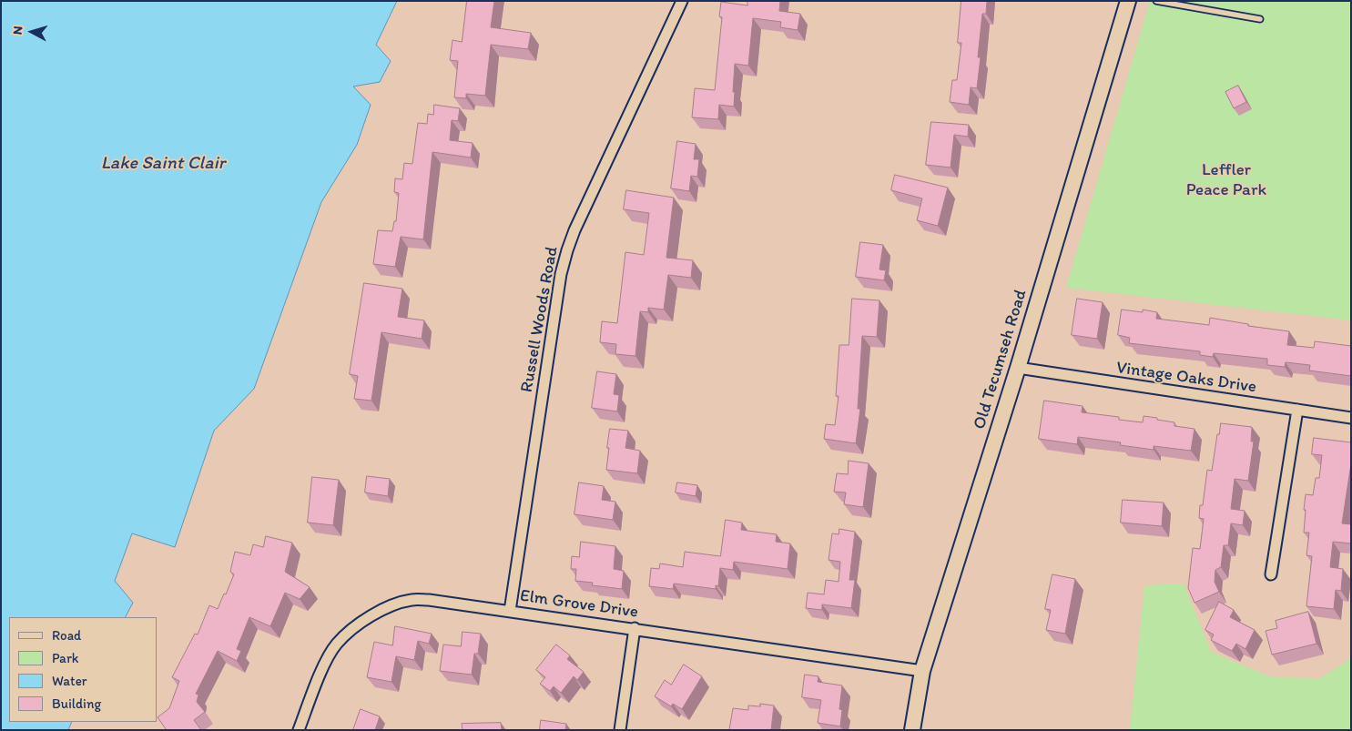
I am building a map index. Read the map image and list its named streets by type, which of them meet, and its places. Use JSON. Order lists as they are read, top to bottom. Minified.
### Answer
{"streets":{"main road":["Old Tecumseh Road"],"street":["Russell Woods Road","Vintage Oaks Drive","Elm Grove Drive"]},"crossings":[["Russell Woods Road","Elm Grove Drive"],["Old Tecumseh Road","Vintage Oaks Drive"],["Old Tecumseh Road","Elm Grove Drive"]],"water":["Lake Saint Clair"],"parks":["Leffler Peace Park"],"legend":["Road","Park","Water","Building"],"north":"left"}
